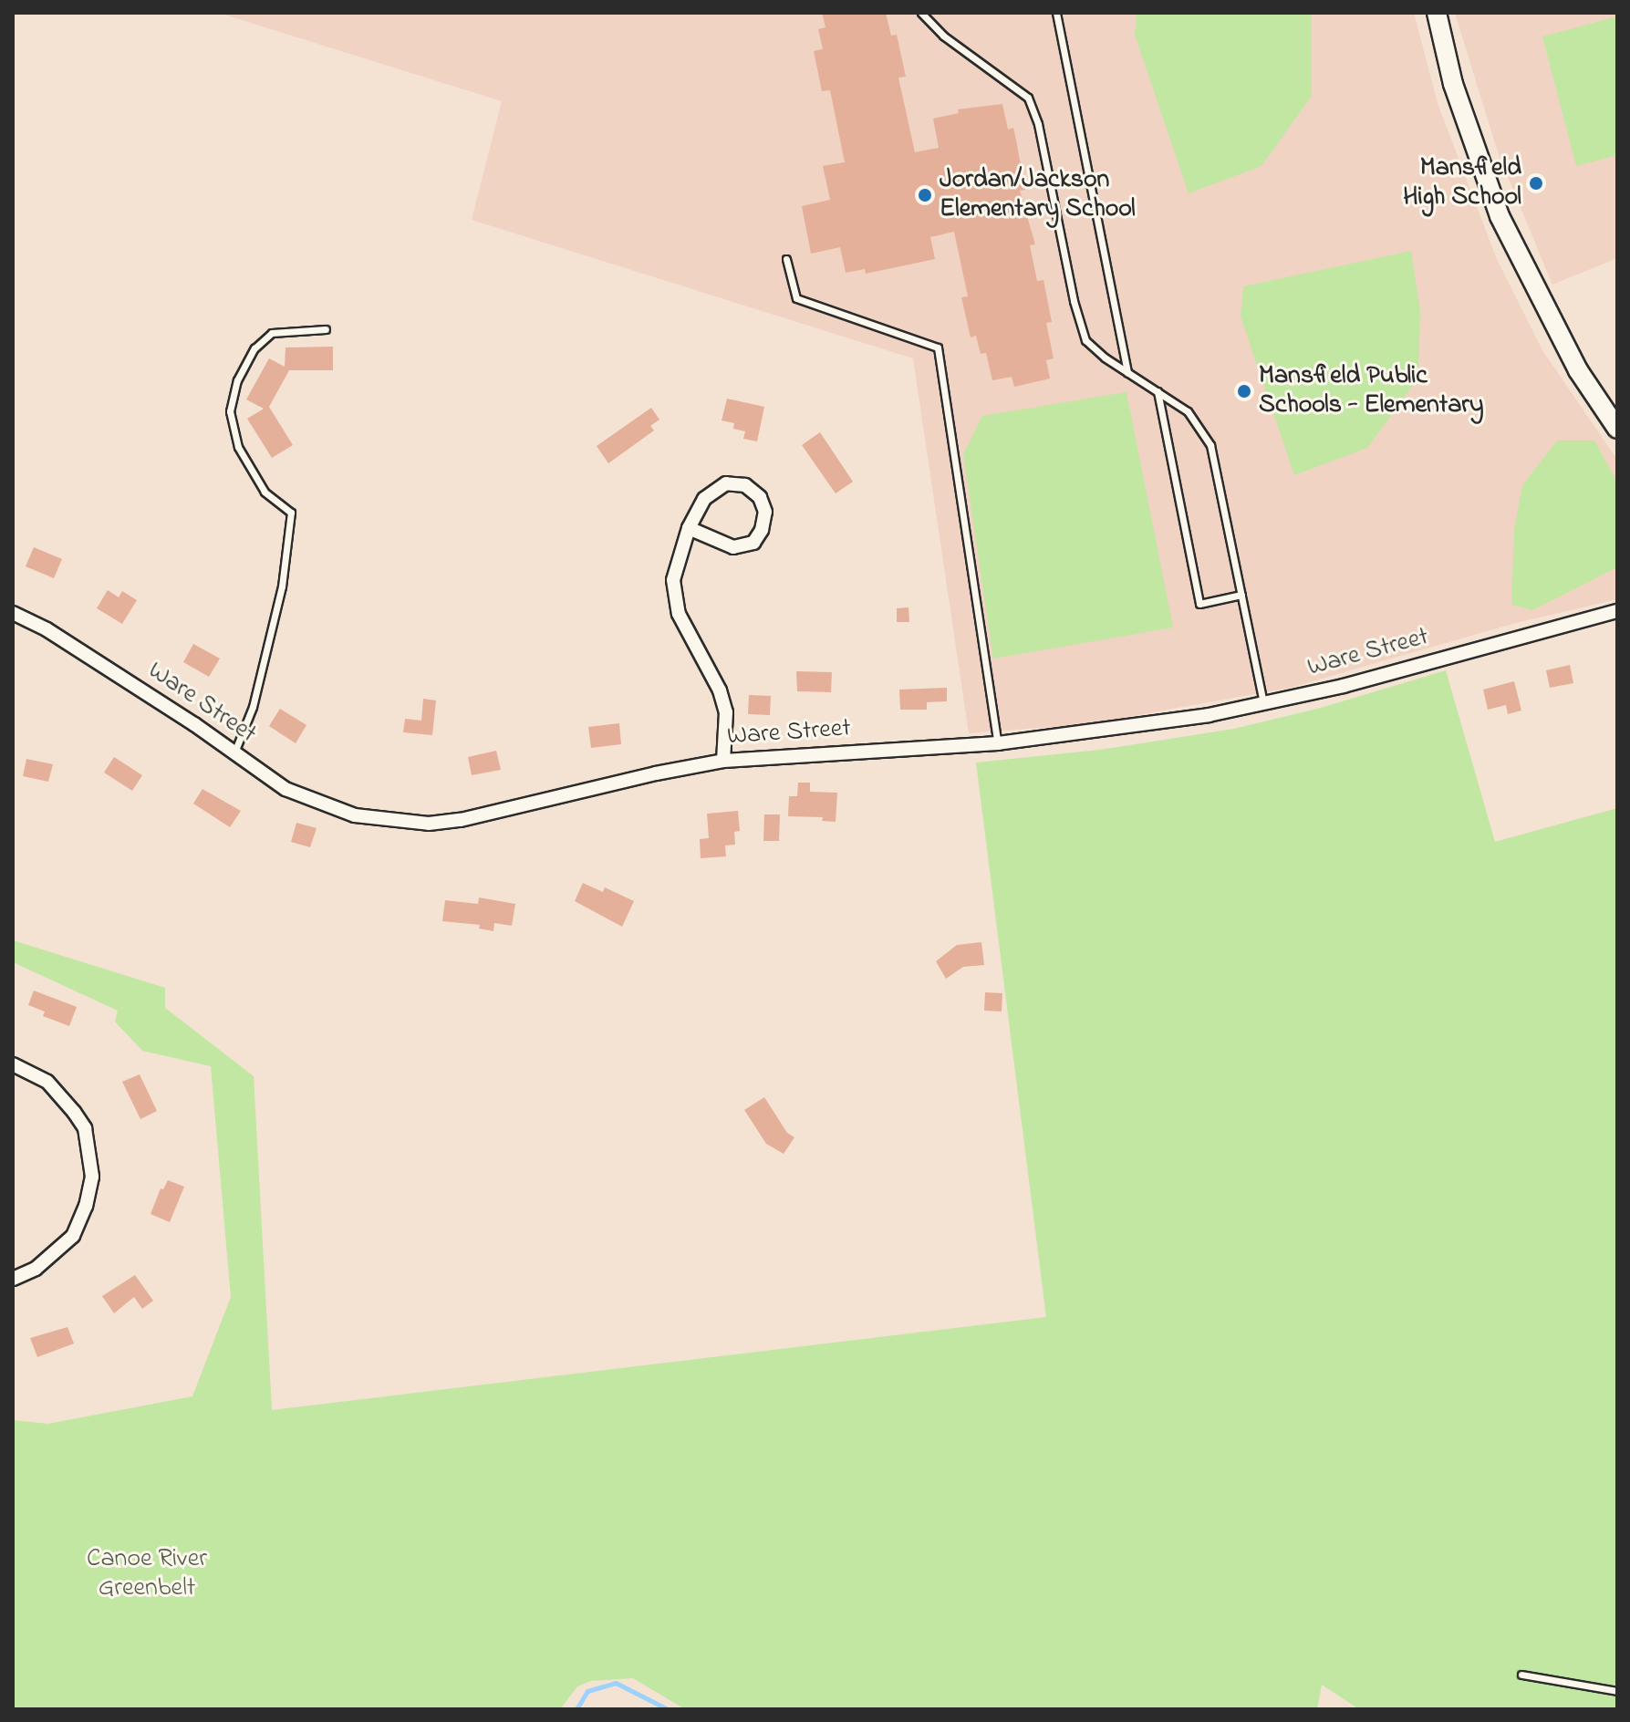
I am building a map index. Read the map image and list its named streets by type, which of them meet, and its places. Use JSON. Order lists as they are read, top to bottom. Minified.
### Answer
{"streets":{"street":["Ware Street"]},"parks":["Canoe River Greenbelt"],"places":["Mansfield High School","Jordan/Jackson Elementary School","Mansfield Public Schools - Elementary"]}
